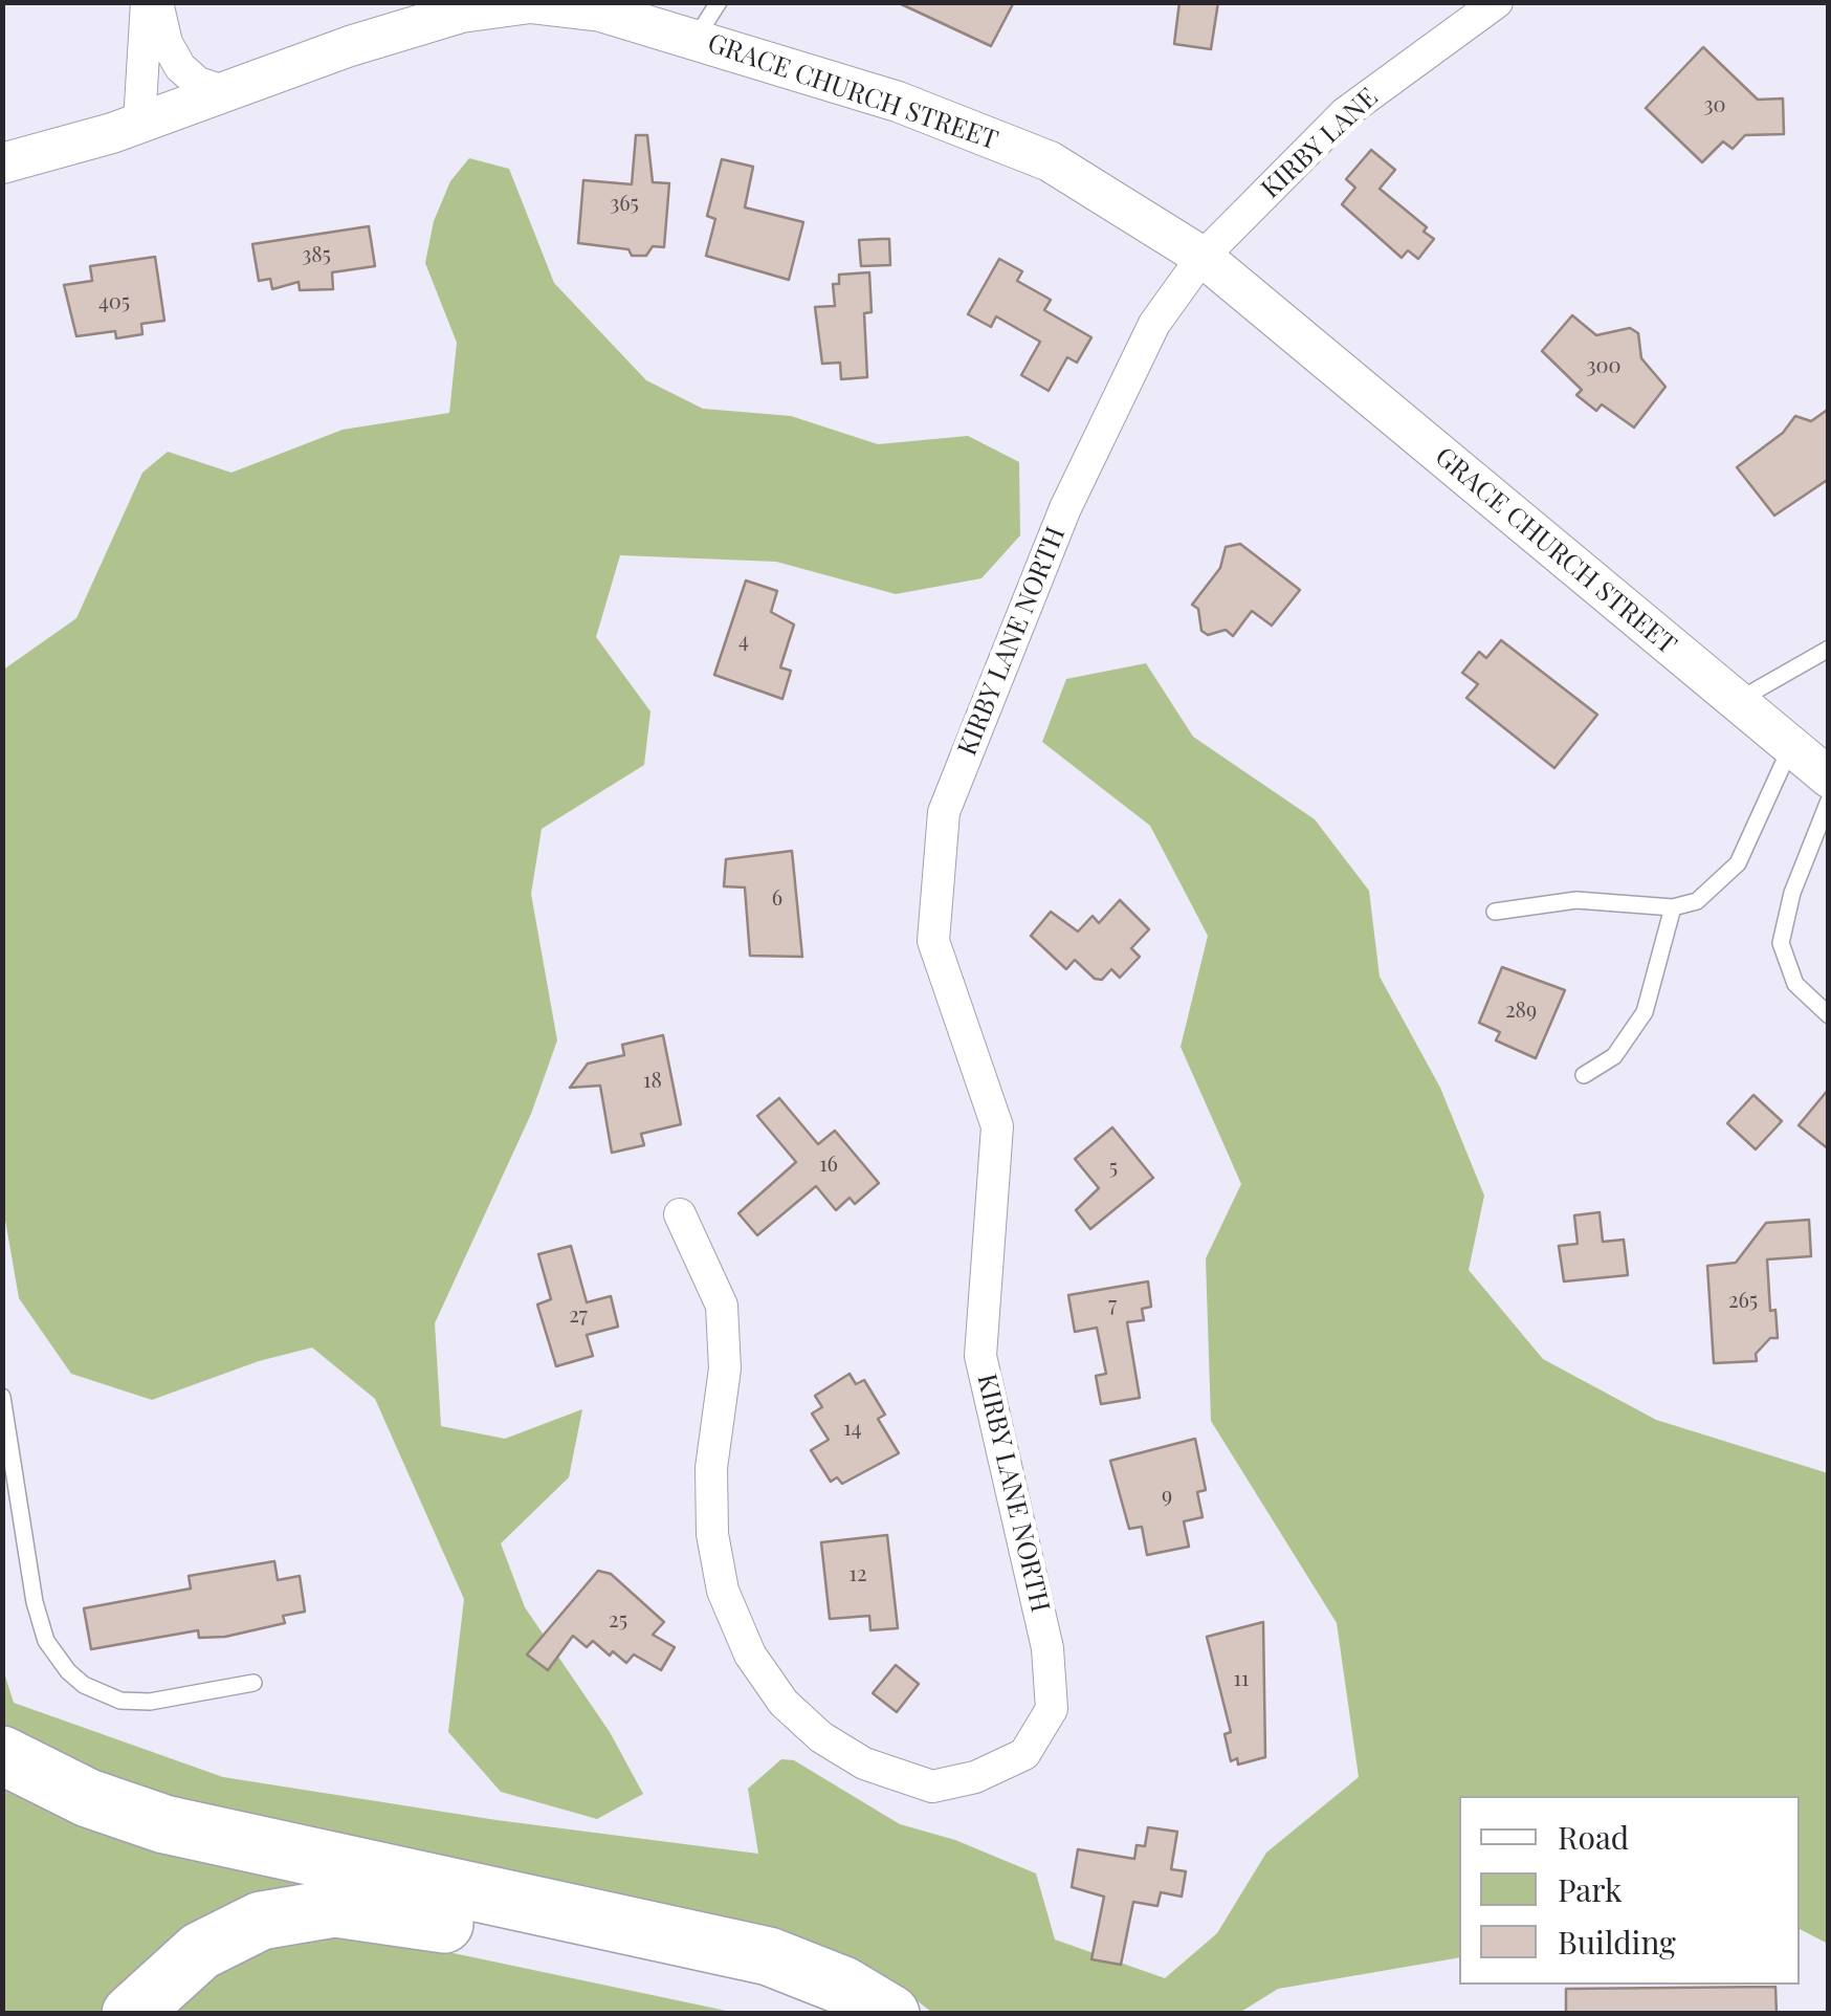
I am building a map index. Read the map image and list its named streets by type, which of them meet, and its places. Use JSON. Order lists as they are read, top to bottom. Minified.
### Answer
{"streets":{"street":["GRACE CHURCH STREET","KIRBY LANE","KIRBY LANE NORTH"]},"crossings":[["GRACE CHURCH STREET","KIRBY LANE"],["GRACE CHURCH STREET","KIRBY LANE NORTH"],["KIRBY LANE","KIRBY LANE NORTH"]],"house_numbers":["30","365","385","405","300","4","6","289","18","16","5","265","7","27","14","9","12","25","11"],"legend":["Road","Park","Building"]}
